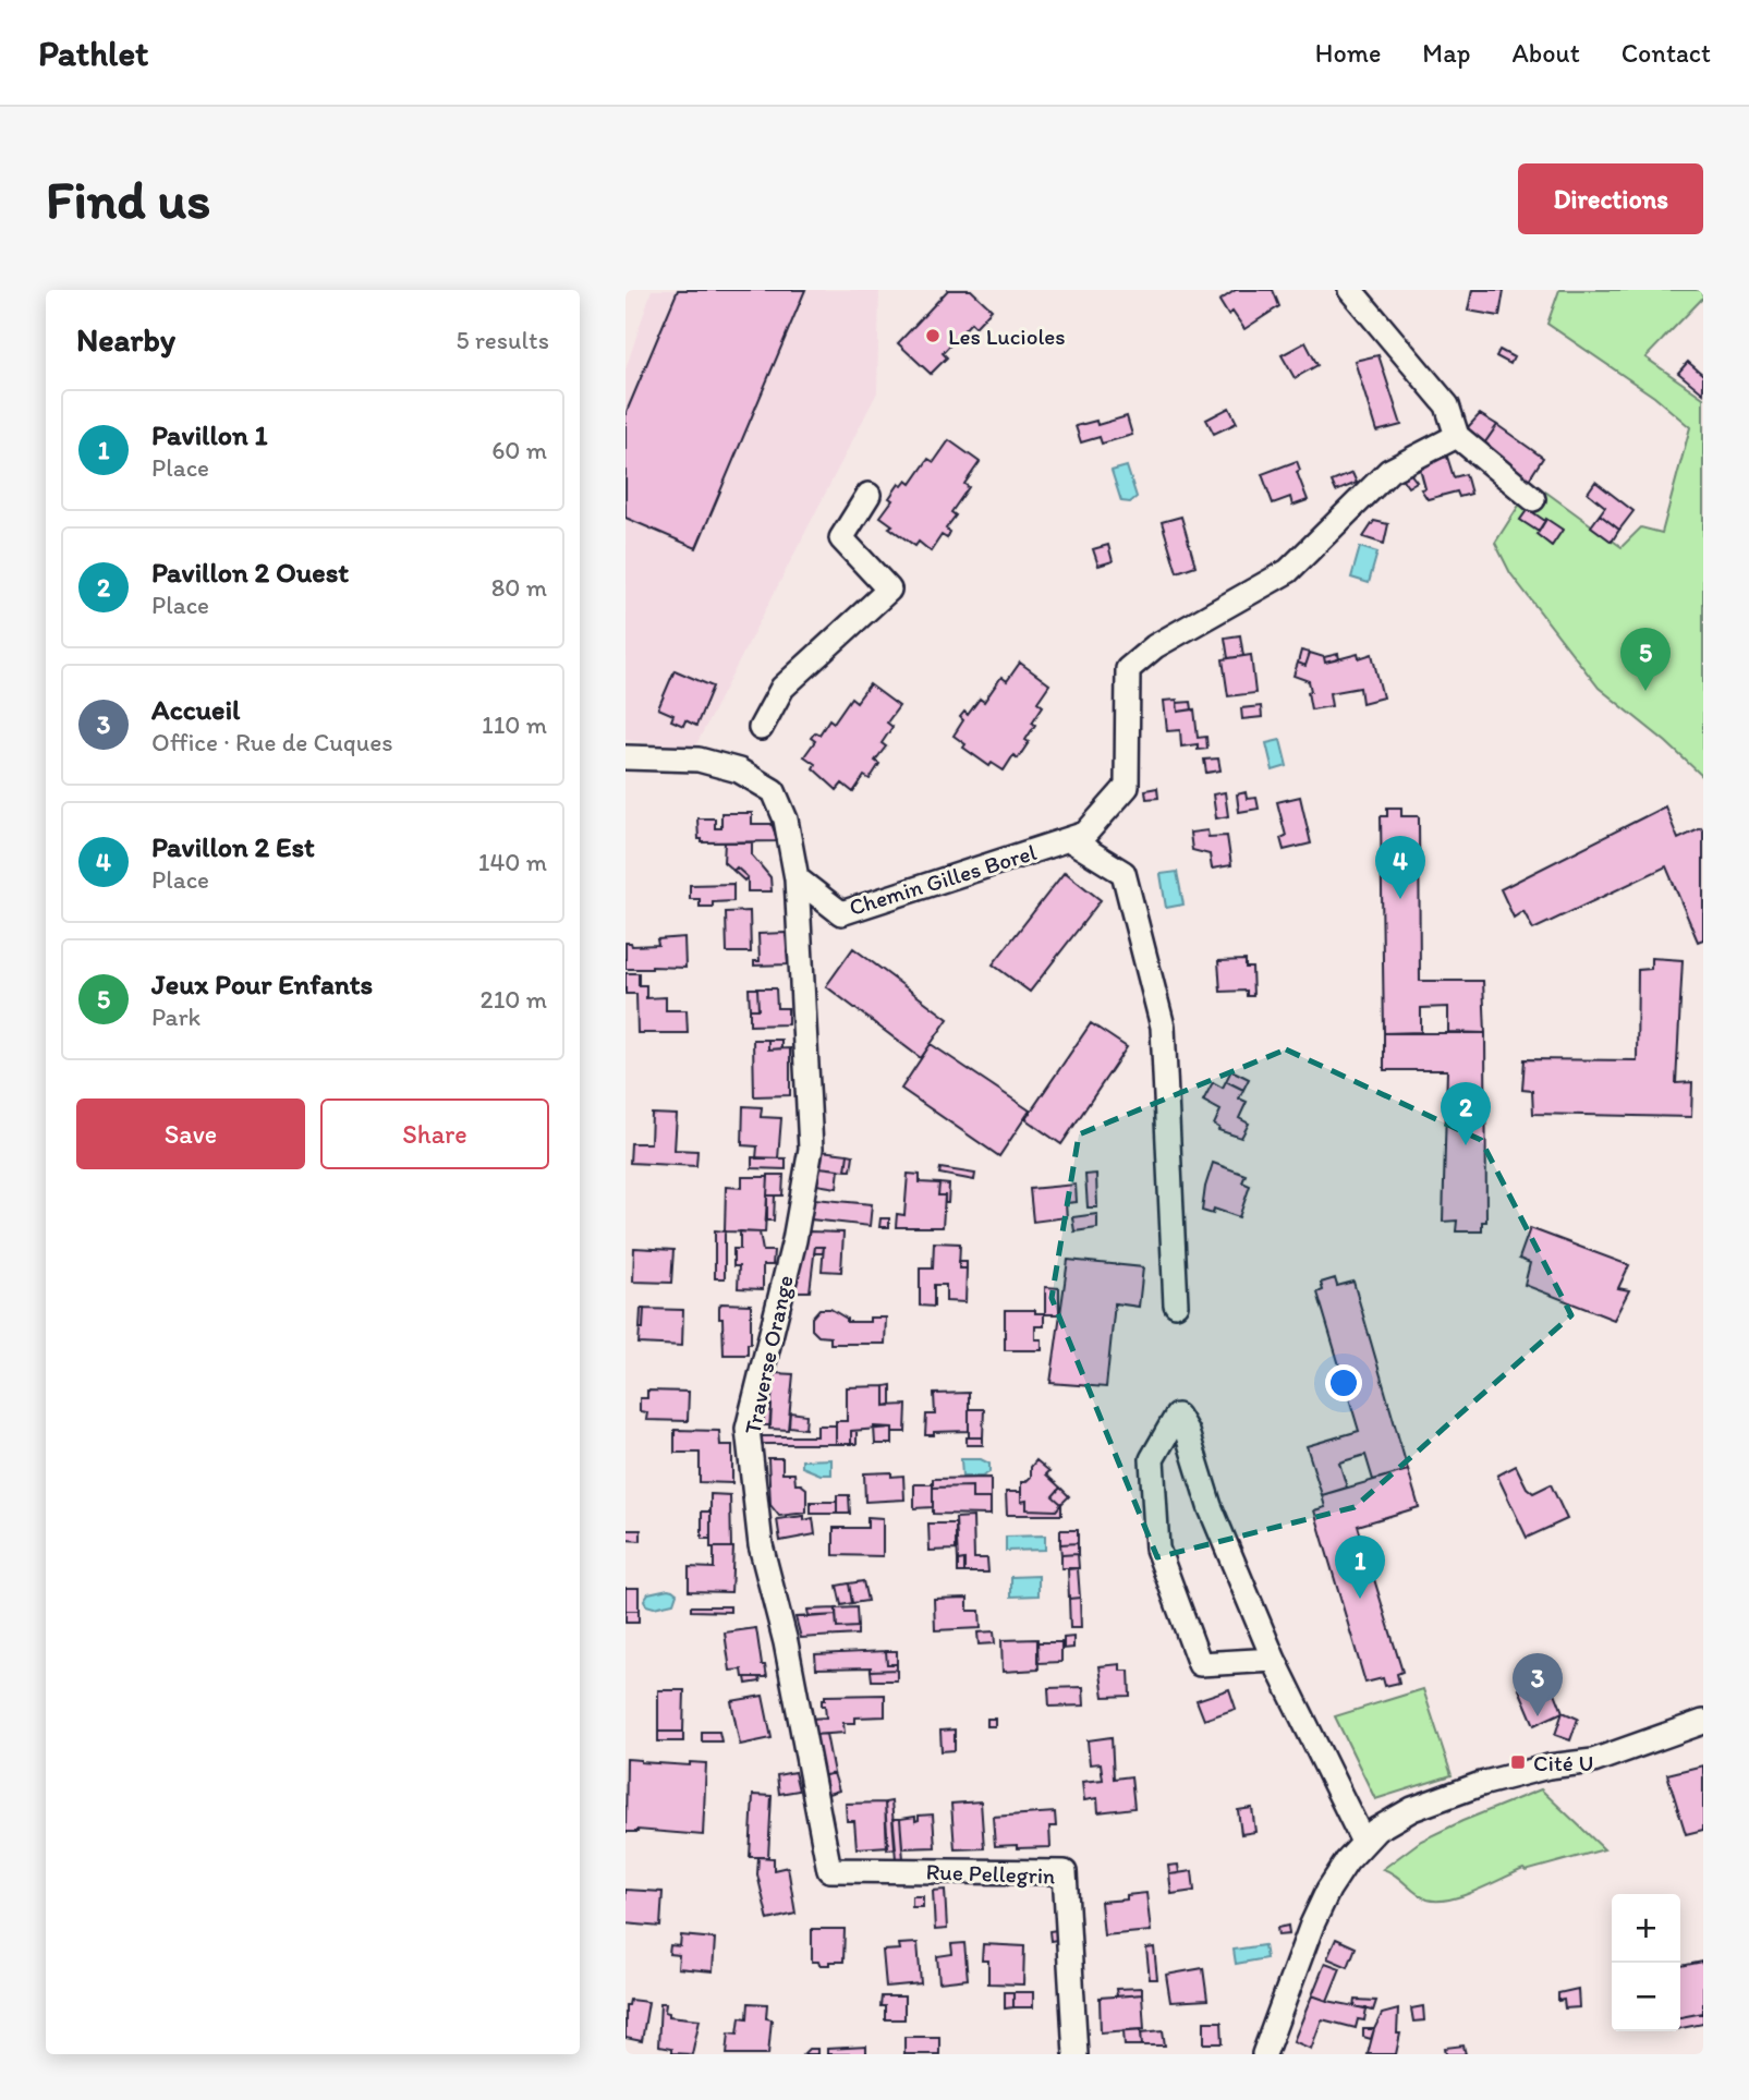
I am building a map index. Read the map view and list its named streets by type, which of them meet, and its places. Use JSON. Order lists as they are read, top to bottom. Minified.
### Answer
{"streets":{"street":["Chemin Gilles Borel","Traverse Orange","Rue Pellegrin"]},"crossings":[["Chemin Gilles Borel","Traverse Orange"],["Traverse Orange","Rue Pellegrin"]],"places":{"other":["Les Lucioles"],"transit":["Cité U"]},"page":{"header":"Pathlet","nav":["Home","Map","About","Contact"],"buttons":["Directions",["Save","Share"]],"title":"Find us","heading":["Nearby","5 results"],"list":[{"mark":"1","name":"Pavillon 1","note":"Place","value":"60 m"},{"mark":"2","name":"Pavillon 2 Ouest","note":"Place","value":"80 m"},{"mark":"3","name":"Accueil","note":"Office · Rue de Cuques","value":"110 m"},{"mark":"4","name":"Pavillon 2 Est","note":"Place","value":"140 m"},{"mark":"5","name":"Jeux Pour Enfants","note":"Park","value":"210 m"}],"pins":["5","4","2","1","3"],"map_buttons":["+","−"]}}
